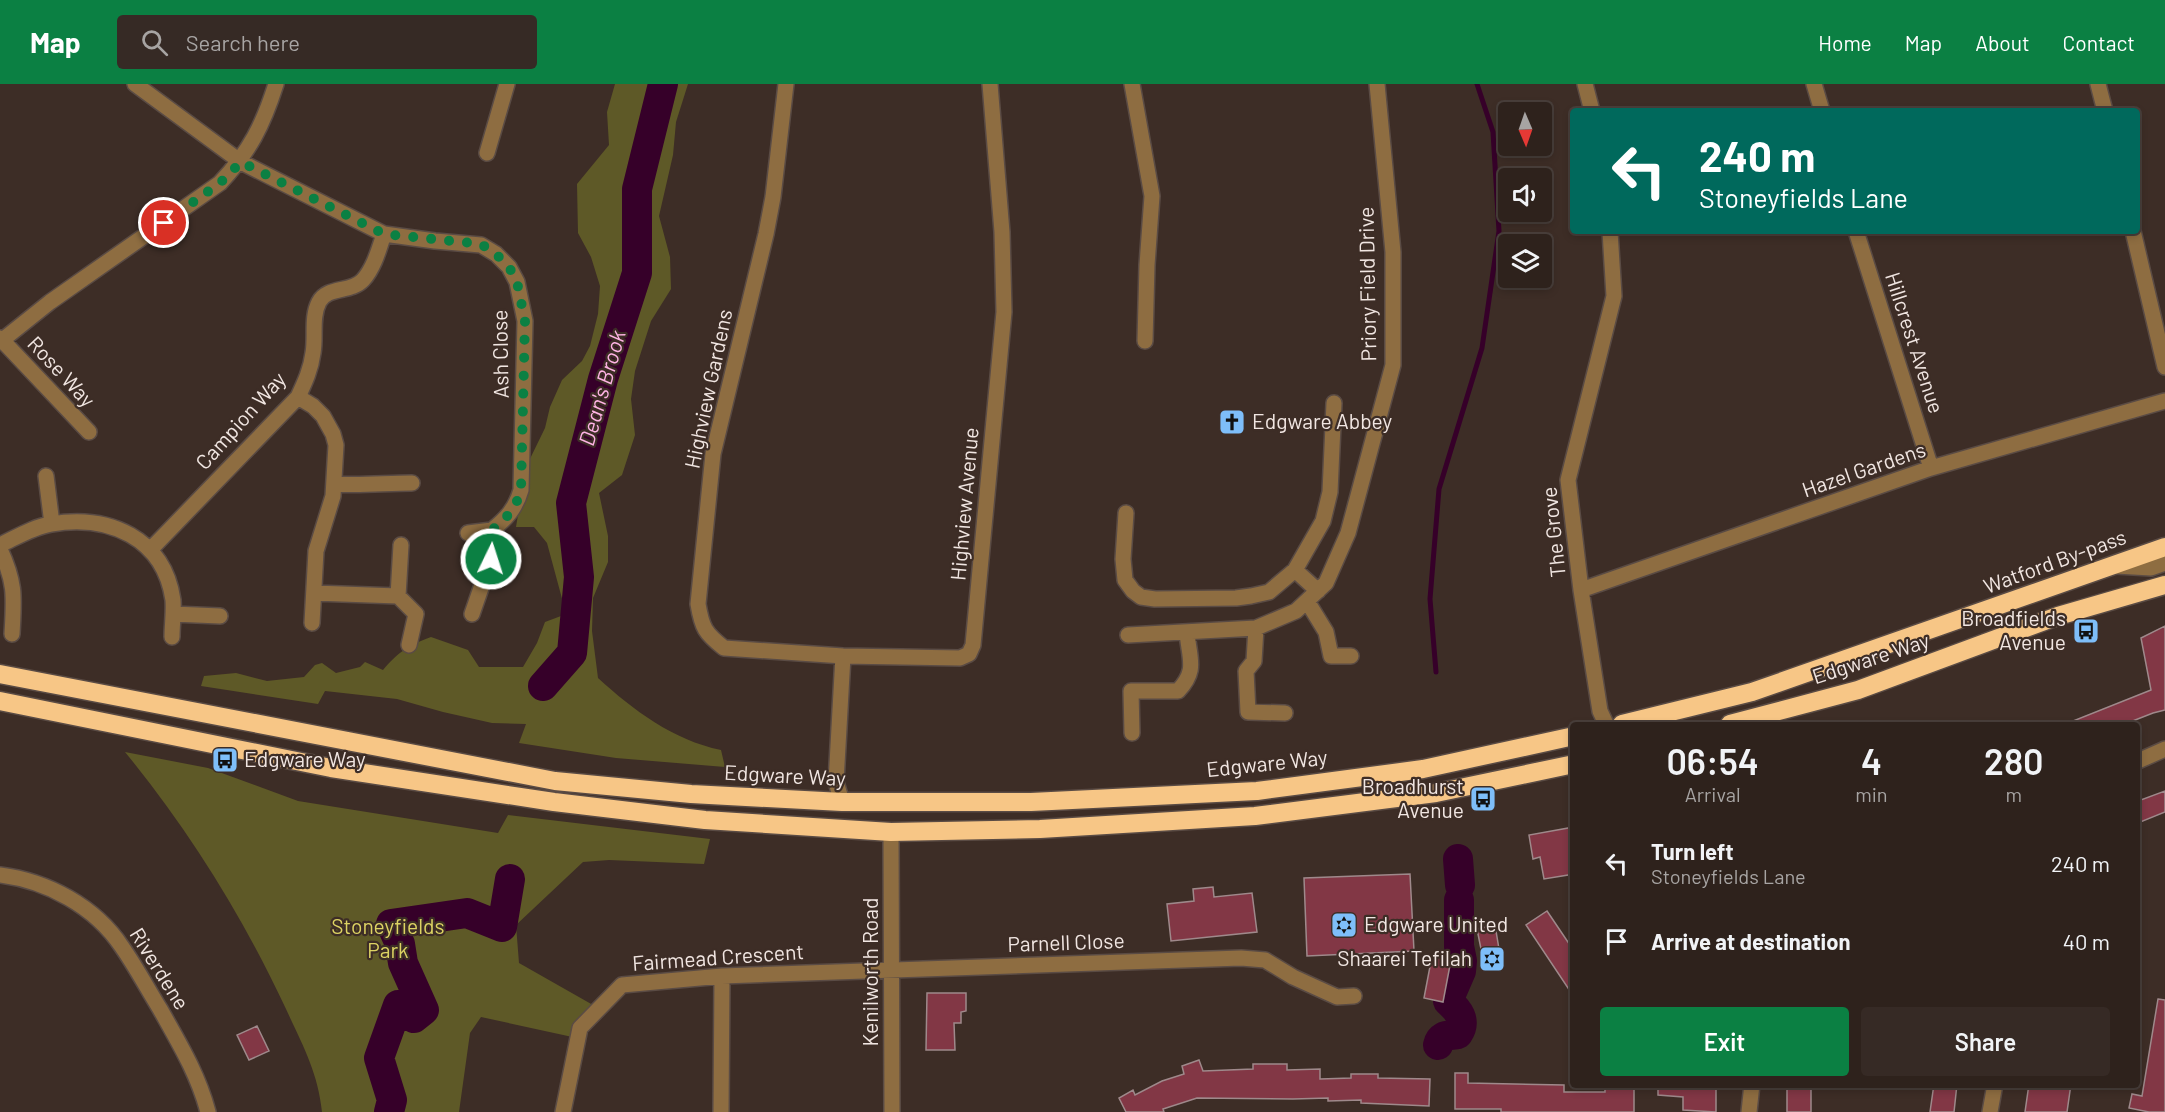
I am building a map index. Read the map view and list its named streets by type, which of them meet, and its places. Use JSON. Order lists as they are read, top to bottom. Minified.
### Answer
{"streets":{"highway":["Watford By-pass","Edgware Way"],"street":["Priory Field Drive","Hillcrest Avenue","Ash Close","Rose Way","Highview Gardens","Campion Way","Hazel Gardens","Highview Avenue","The Grove","Parnell Close","Fairmead Crescent","Riverdene","Kenilworth Road"]},"crossings":[["Hillcrest Avenue","Hazel Gardens"],["Ash Close","Campion Way"],["Highview Gardens","Highview Avenue"],["Hazel Gardens","The Grove"],["Watford By-pass","Edgware Way"],["Parnell Close","Fairmead Crescent"],["Parnell Close","Kenilworth Road"],["Fairmead Crescent","Kenilworth Road"]],"water":["Dean's Brook"],"parks":["Stoneyfields Park"],"places":{"church":["Edgware Abbey"],"bus stop":["Broadfields Avenue","Edgware Way","Broadhurst Avenue"],"synagogue":["Edgware United","Shaarei Tefilah"]},"north":"bottom","page":{"header":"Map","search":"Search here","nav":["Home","Map","About","Contact"],"turn":["240 m","Stoneyfields Lane"],"eta":["06:54","Arrival","4","min","280","m"],"list":[{"name":"Turn left","note":"Stoneyfields Lane","value":"240 m"},{"name":"Arrive at destination","value":"40 m"}],"buttons":["Exit","Share"]}}
